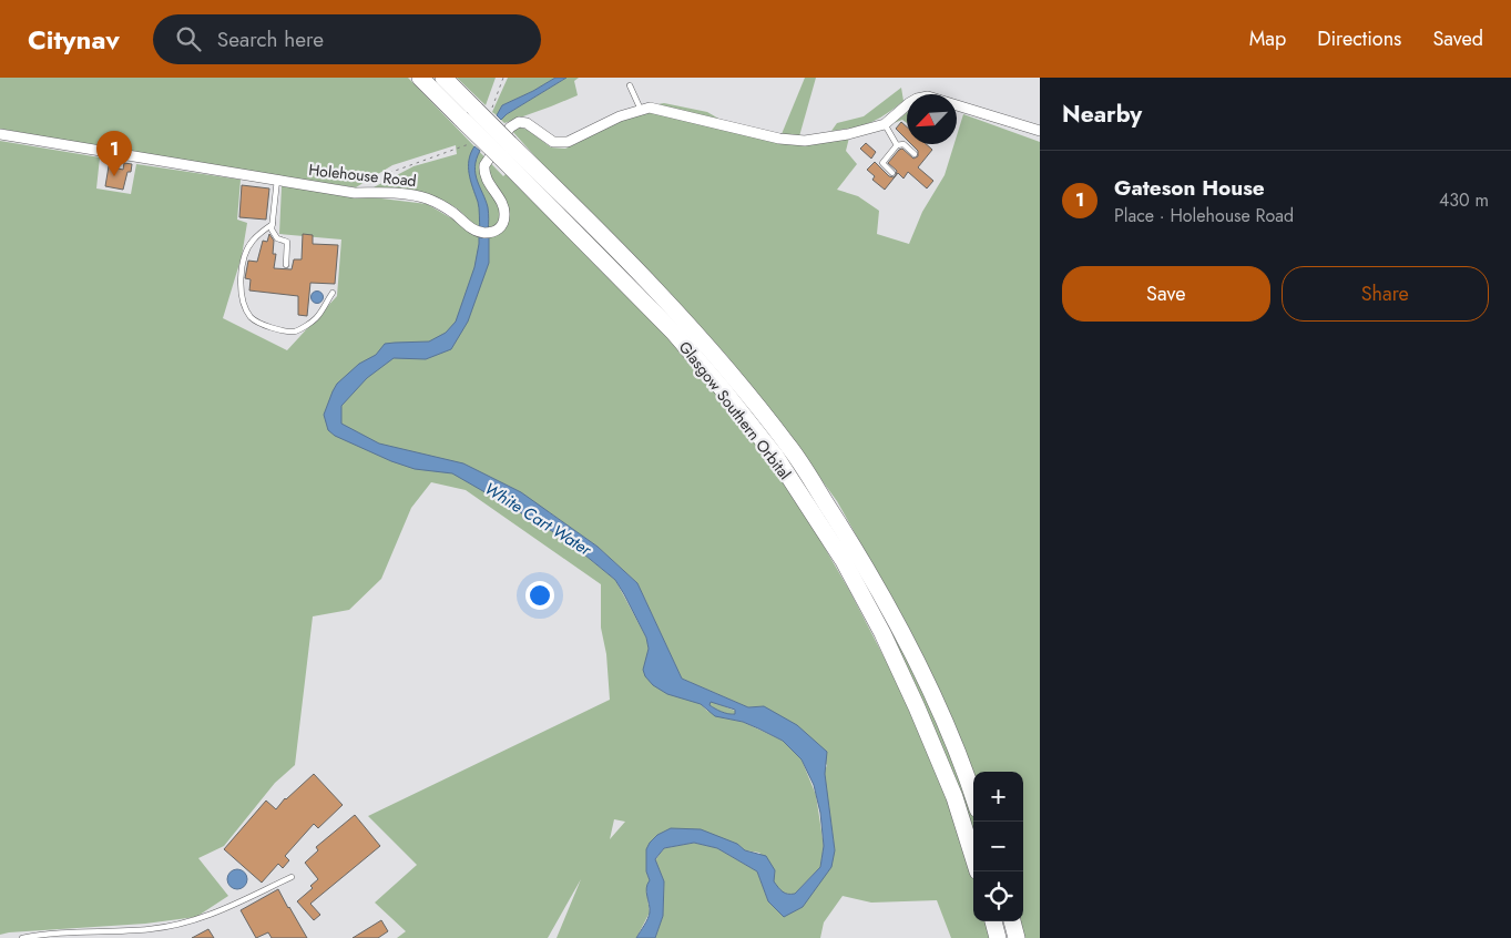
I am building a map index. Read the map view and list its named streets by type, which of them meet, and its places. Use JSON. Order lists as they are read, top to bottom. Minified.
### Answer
{"streets":{"highway":["Glasgow Southern Orbital"],"street":["Holehouse Road"]},"water":["White Cart Water"],"north":"bottom left","page":{"header":"Citynav","search":"Search here","nav":["Map","Directions","Saved"],"heading":"Nearby","pins":"1","list":[{"mark":"1","name":"Gateson House","note":"Place · Holehouse Road","value":"430 m"}],"buttons":["Save","Share"],"map_buttons":["+","−"]}}
